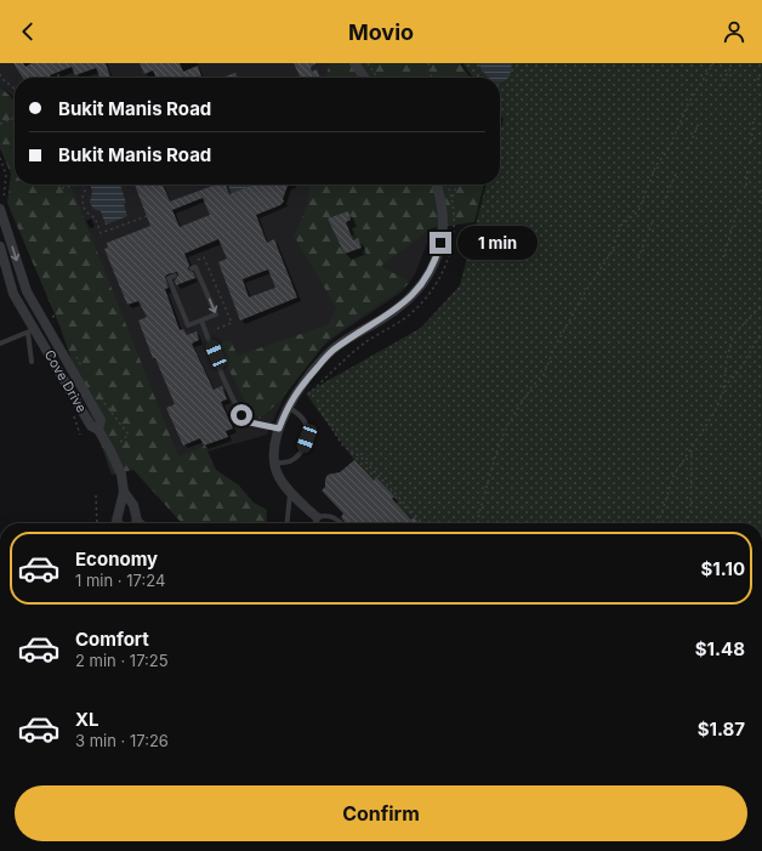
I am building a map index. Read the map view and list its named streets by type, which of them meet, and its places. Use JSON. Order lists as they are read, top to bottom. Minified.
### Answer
{"streets":{"street":["Cove Drive"]},"page":{"header":"Movio","banner":["Bukit Manis Road","Bukit Manis Road"],"bubble":"1 min","list":[{"name":"Economy","note":"1 min · 17:24","value":"$1.10"},{"name":"Comfort","note":"2 min · 17:25","value":"$1.48"},{"name":"XL","note":"3 min · 17:26","value":"$1.87"}],"buttons":"Confirm"}}
